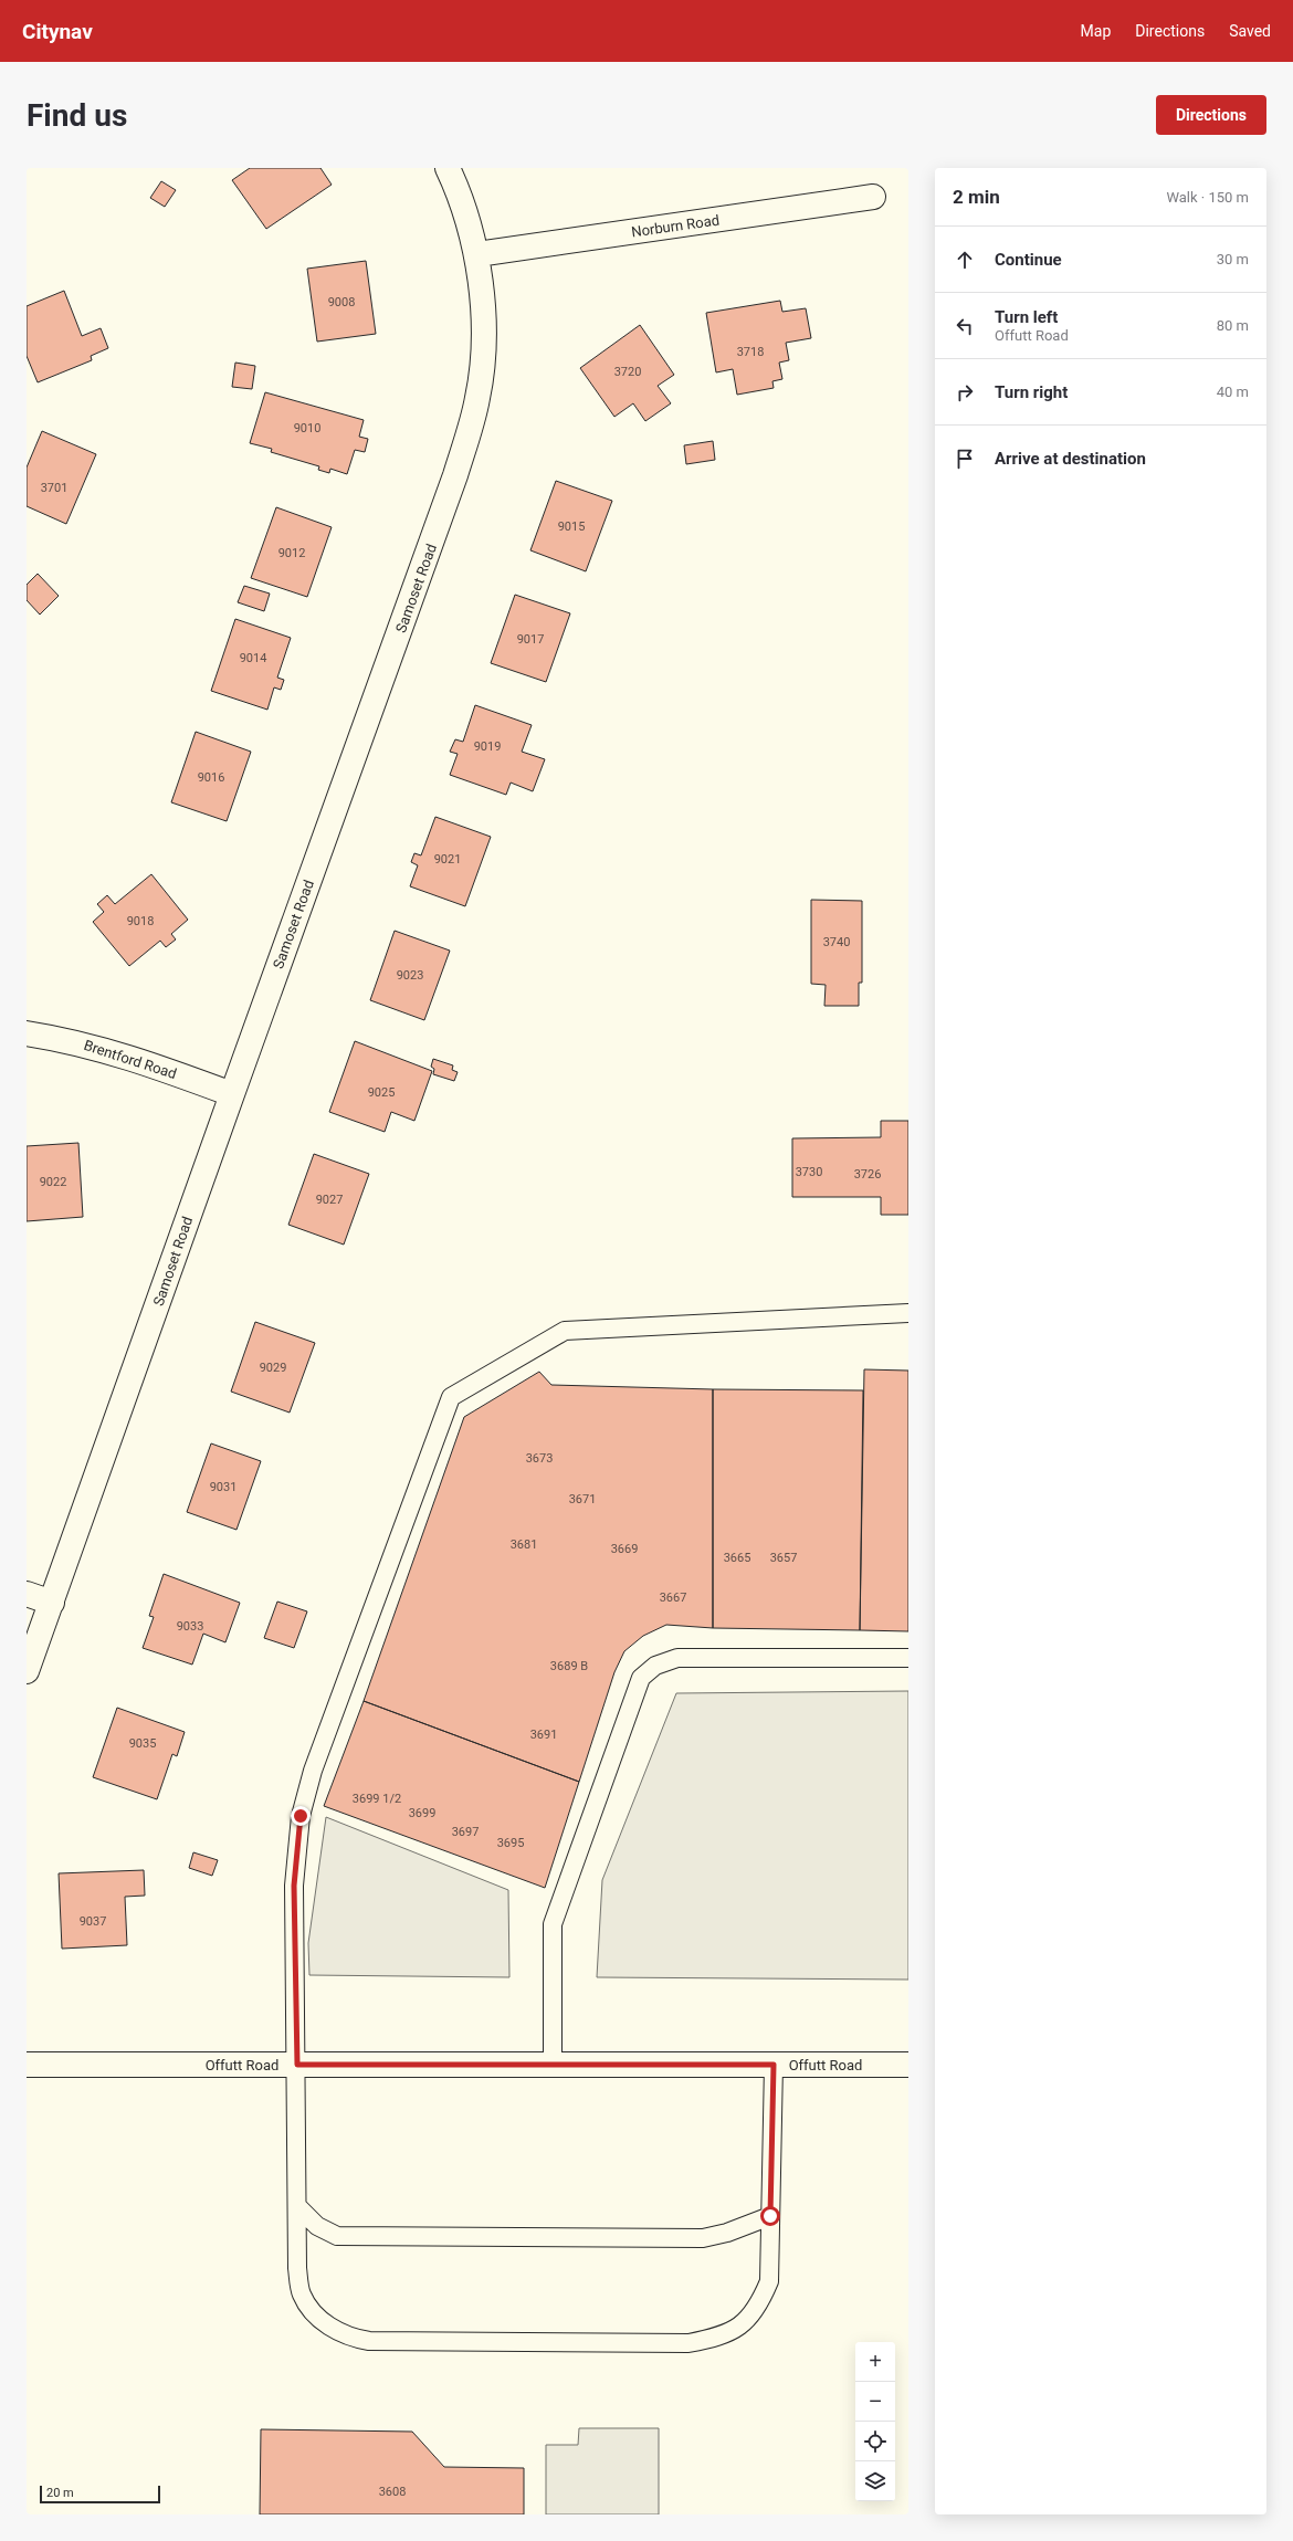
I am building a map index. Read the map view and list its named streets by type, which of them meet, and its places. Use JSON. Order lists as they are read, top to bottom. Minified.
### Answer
{"streets":{"street":["Norburn Road","Samoset Road","Brentford Road","Offutt Road"]},"crossings":[["Norburn Road","Samoset Road"],["Samoset Road","Brentford Road"]],"house_numbers":["9008","3718","3720","9010","3701","9015","9012","9017","9014","9019","9016","9021","9018","3740","9023","9025","3730","3726","9022","9027","9029","3673","9031","3671","3681","3669","3665","3657","3667","9033","3689 B","3691","9035","3699 1/2","3699","3697","3695","9037","3608"],"scale_bar":"20 m","page":{"header":"Citynav","nav":["Map","Directions","Saved"],"buttons":"Directions","title":"Find us","heading":["2 min","Walk · 150 m"],"list":[["Continue","30 m"],["Turn left","Offutt Road","80 m"],["Turn right","40 m"],"Arrive at destination"],"map_buttons":["+","−"],"scale":"20 m"}}
